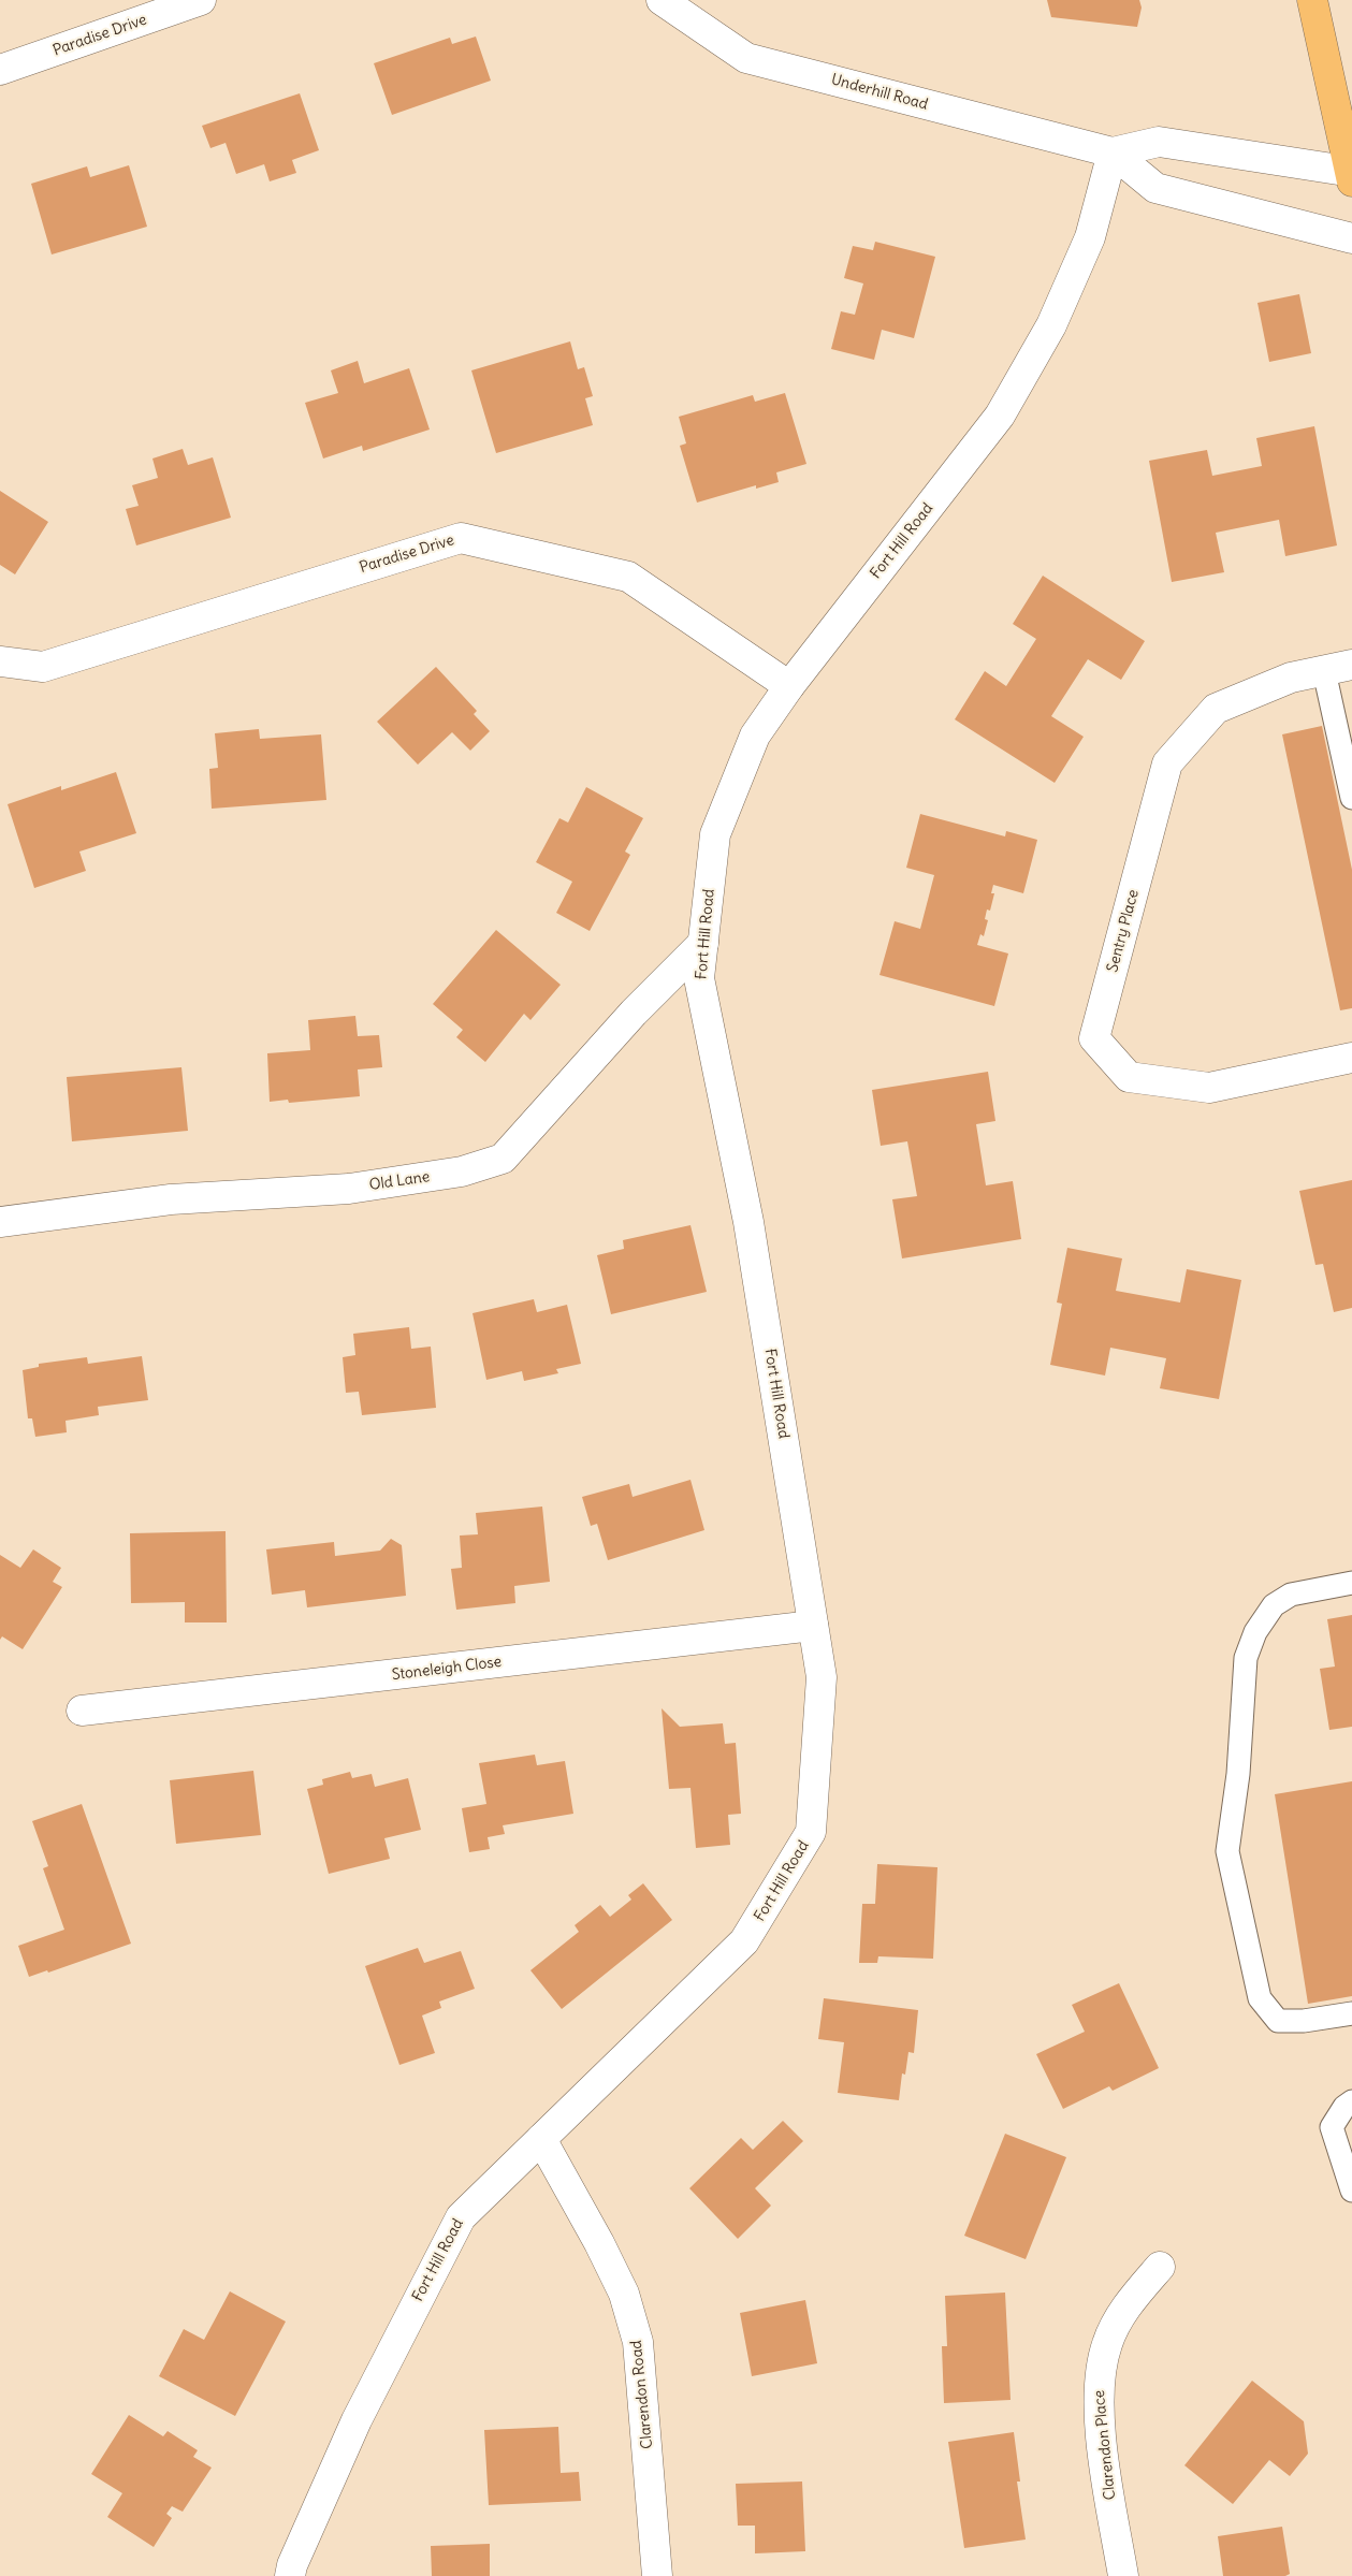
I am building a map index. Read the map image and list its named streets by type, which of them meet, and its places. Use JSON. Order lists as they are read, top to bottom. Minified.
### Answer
{"streets":{"street":["Paradise Drive","Underhill Road","Fort Hill Road","Sentry Place","Old Lane","Stoneleigh Close","Clarendon Road","Clarendon Place"]},"crossings":[["Paradise Drive","Fort Hill Road"],["Underhill Road","Fort Hill Road"],["Fort Hill Road","Old Lane"],["Fort Hill Road","Stoneleigh Close"],["Fort Hill Road","Clarendon Road"]]}
